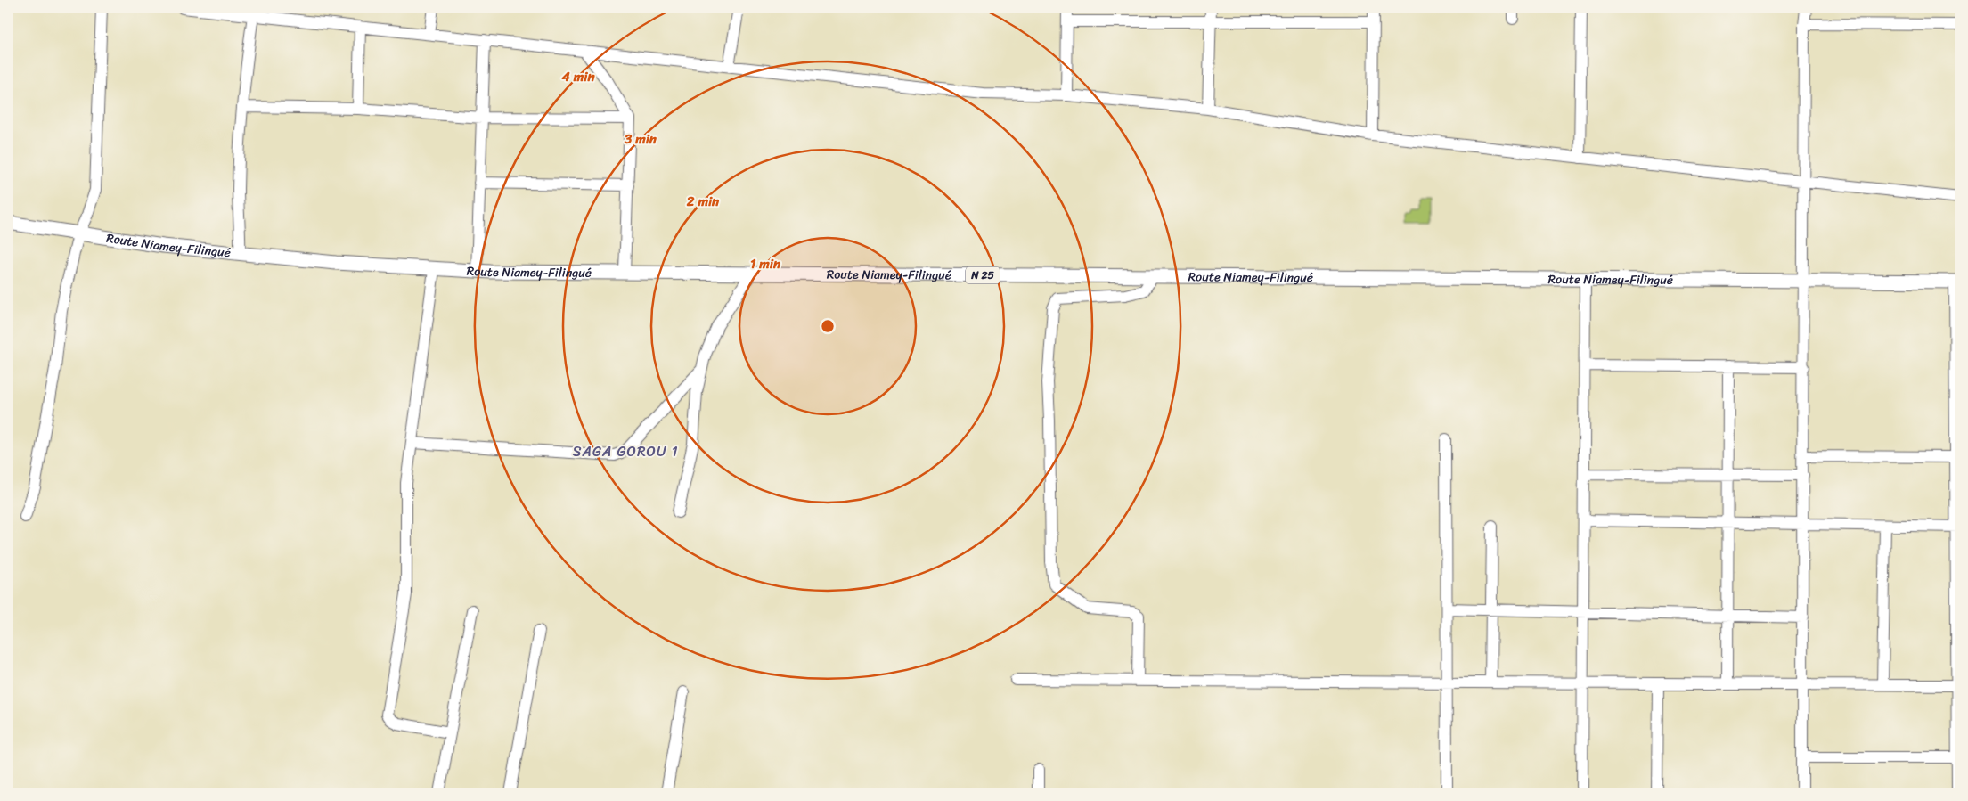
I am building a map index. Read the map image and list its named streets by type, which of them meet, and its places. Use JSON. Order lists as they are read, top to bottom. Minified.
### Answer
{"streets":{"main road":["Route Niamey-Filingué","N 25"]},"districts":["SAGA GOROU 1"],"rings":["4 min","3 min","2 min","1 min"]}
